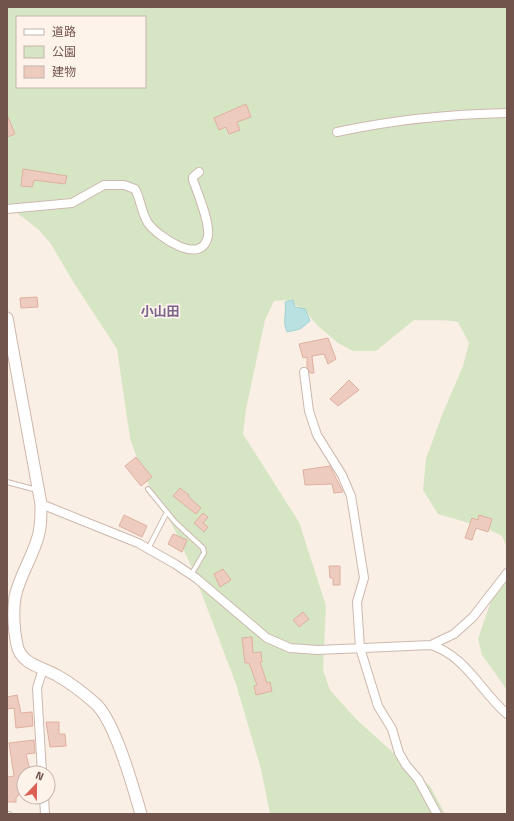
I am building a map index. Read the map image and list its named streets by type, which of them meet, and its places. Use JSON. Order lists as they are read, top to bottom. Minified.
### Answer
{"districts":["小山田"],"legend":["道路","公園","建物"],"north":"top"}
